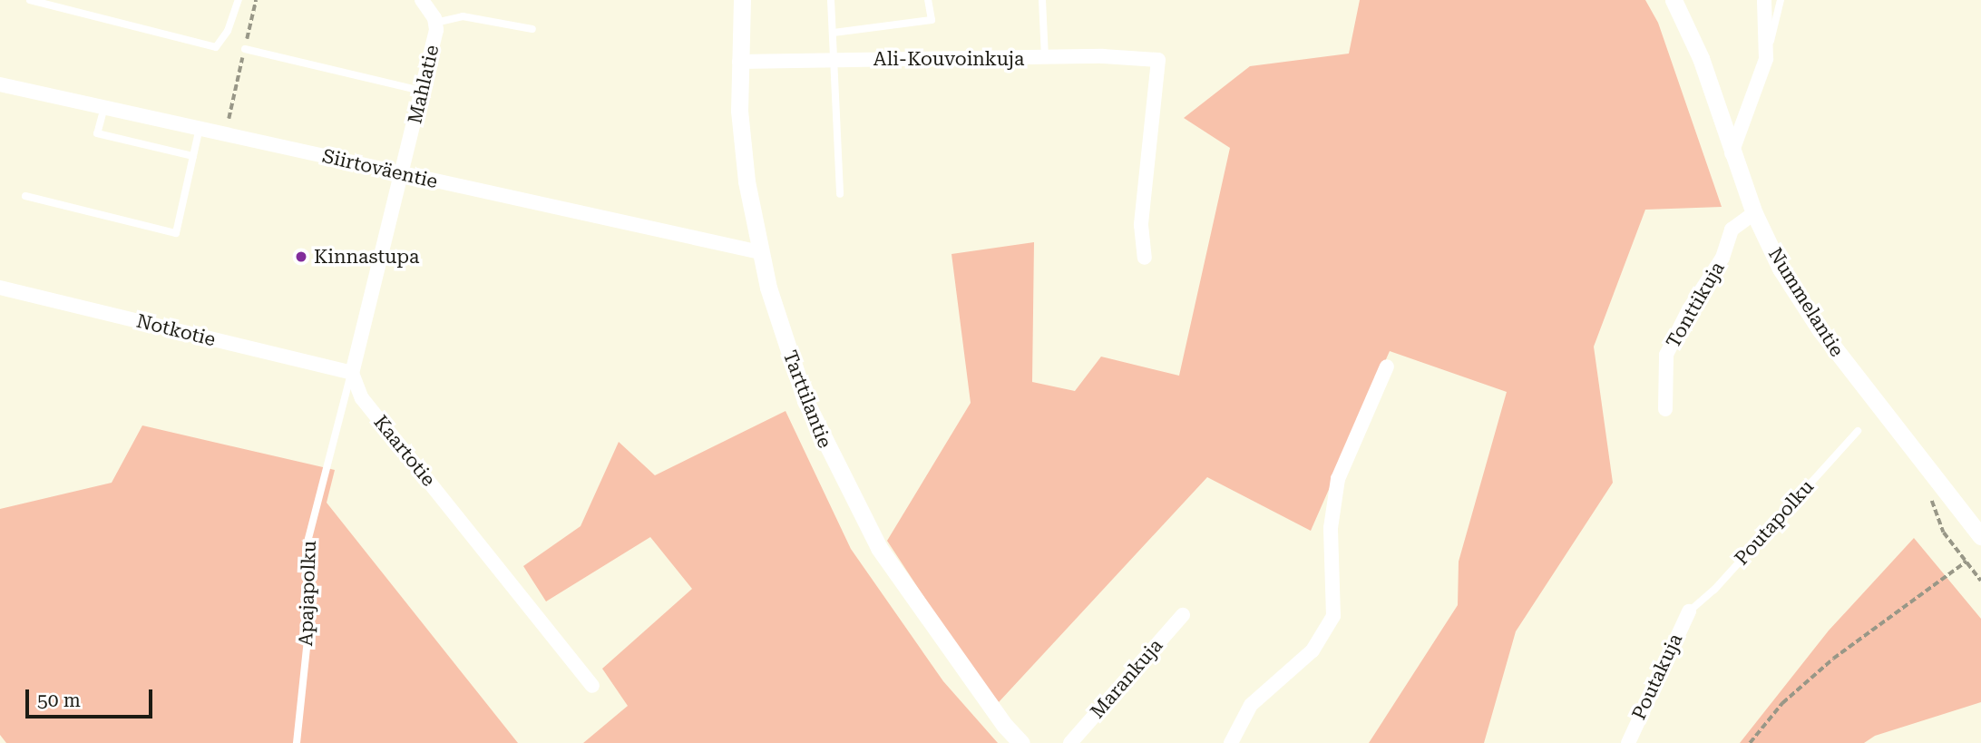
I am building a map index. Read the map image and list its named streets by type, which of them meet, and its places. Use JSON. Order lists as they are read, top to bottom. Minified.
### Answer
{"streets":{"street":["Ali-Kouvoinkuja","Mahlatie","Siirtoväentie","Nummelantie","Tonttikuja","Notkotie","Tarttilantie","Kaartotie","Poutakuja","Marankuja"],"lane":["Poutapolku","Apajapolku"]},"crossings":[["Ali-Kouvoinkuja","Tarttilantie"],["Mahlatie","Siirtoväentie"],["Siirtoväentie","Tarttilantie"],["Nummelantie","Tonttikuja"],["Notkotie","Kaartotie"],["Notkotie","Apajapolku"],["Kaartotie","Apajapolku"],["Poutapolku","Poutakuja"]],"places":["Kinnastupa"],"scale_bar":"50 m"}
